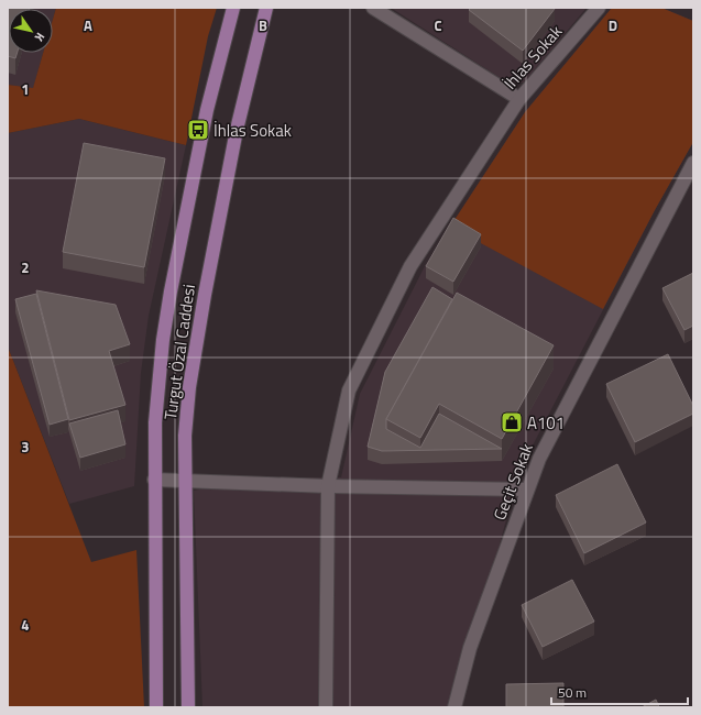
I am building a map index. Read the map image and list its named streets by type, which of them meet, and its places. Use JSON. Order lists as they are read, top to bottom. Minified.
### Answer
{"streets":{"main road":["Turgut Özal Caddesi"],"street":["İhlas Sokak","Geçit Sokak"]},"places":{"bus stop":["İhlas Sokak"],"shop":["A101"]},"scale_bar":"50 m","north":"bottom right","grid":{"columns":["A","B","C","D"],"rows":["1","2","3","4"]}}
